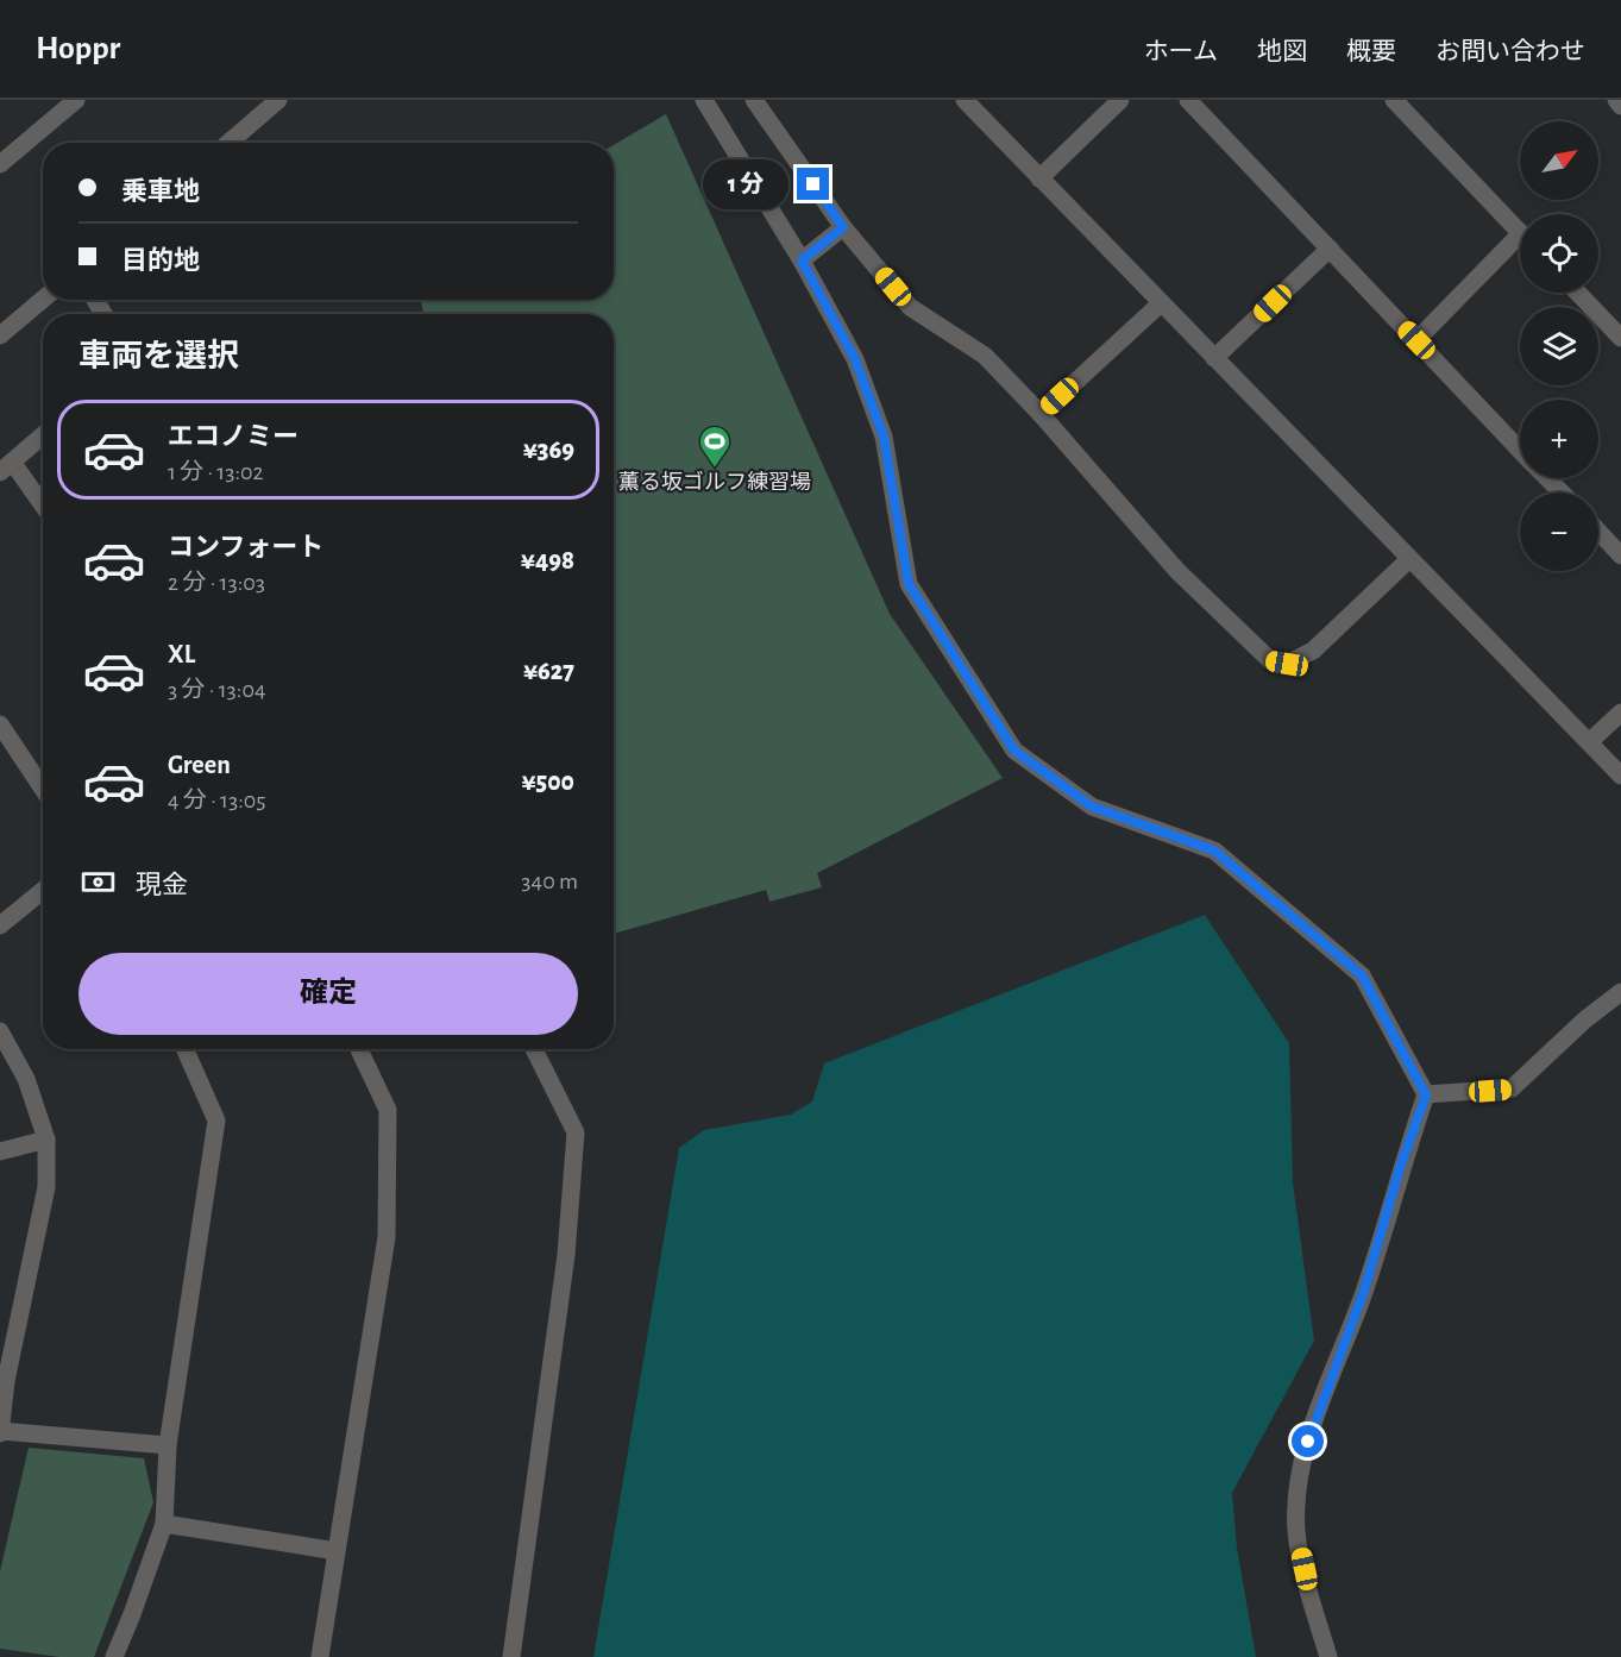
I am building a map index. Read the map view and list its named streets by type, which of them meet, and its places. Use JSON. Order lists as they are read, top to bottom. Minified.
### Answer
{"places":{"sports":["薫る坂ゴルフ練習場"]},"north":"top right","page":{"header":"Hoppr","nav":["ホーム","地図","概要","お問い合わせ"],"map_buttons":["+","−"],"banner":["乗車地","目的地"],"bubble":"1 分","heading":"車両を選択","list":[{"name":"エコノミー","note":"1 分 · 13:02","value":"¥369"},{"name":"コンフォート","note":"2 分 · 13:03","value":"¥498"},{"name":"XL","note":"3 分 · 13:04","value":"¥627"},{"name":"Green","note":"4 分 · 13:05","value":"¥500"}],"pay":["現金","340 m"],"buttons":"確定"}}
